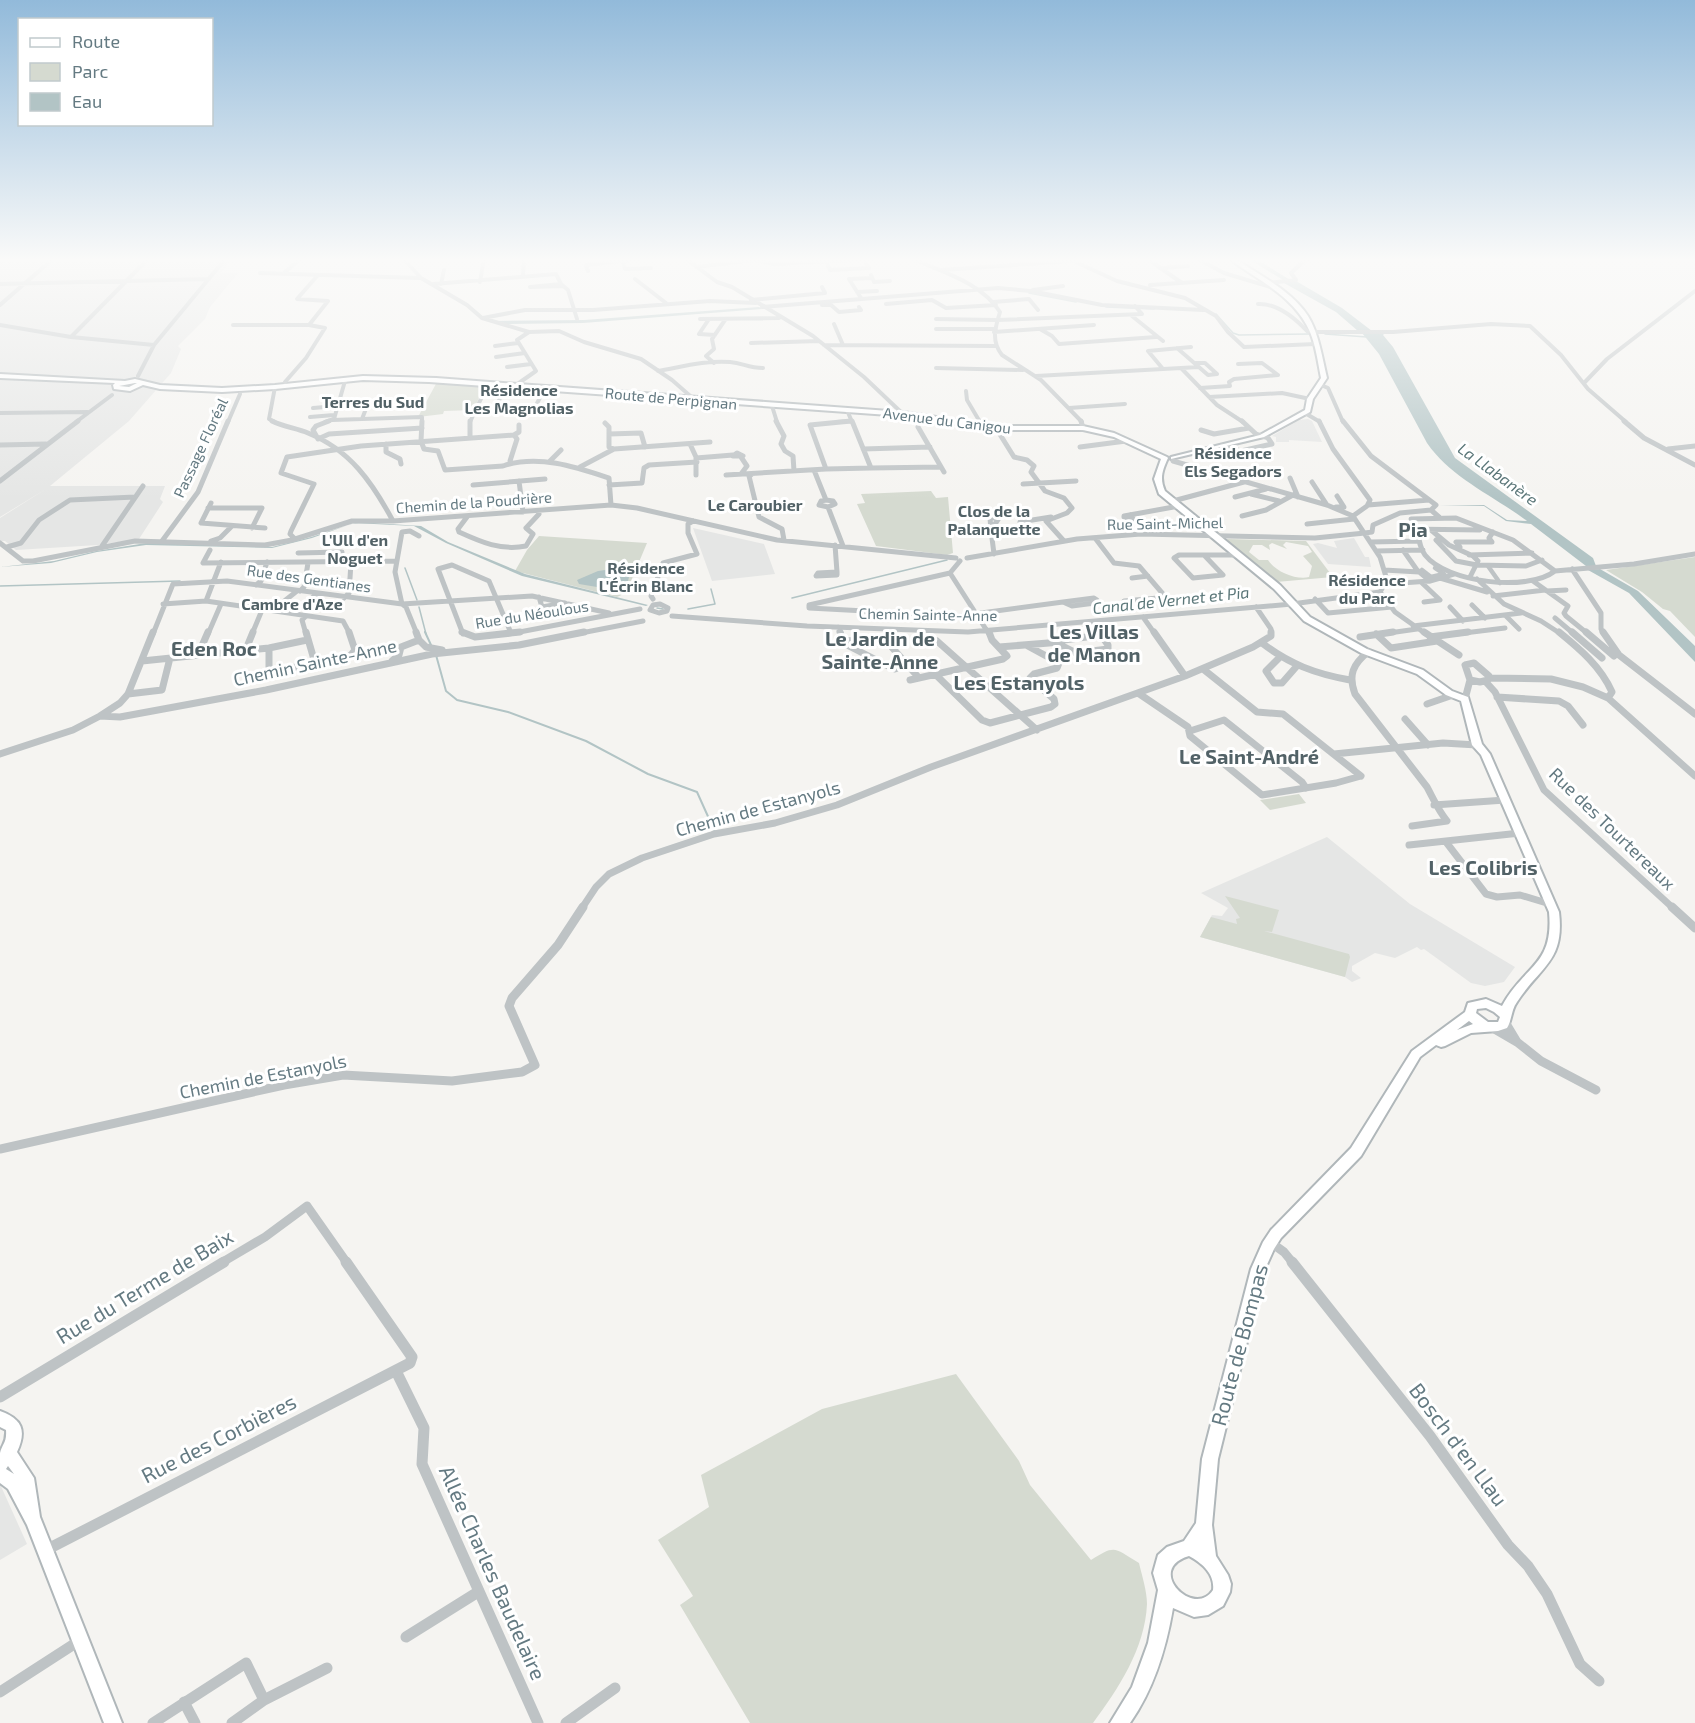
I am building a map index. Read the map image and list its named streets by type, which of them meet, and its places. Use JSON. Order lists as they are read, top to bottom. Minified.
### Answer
{"streets":{"main road":["Route de Perpignan","Avenue du Canigou","Route de Bompas"],"street":["Passage Floréal","Chemin de la Poudrière","Rue Saint-Michel","Rue des Gentianes","Rue du Néoulous","Chemin Sainte-Anne","Chemin de Estanyols","Rue des Tourtereaux","Rue du Terme de Baix","Rue des Corbières","Bosch d'en Llau","Allée Charles Baudelaire"]},"crossings":[["Route de Perpignan","Avenue du Canigou"],["Route de Perpignan","Passage Floréal"],["Chemin de la Poudrière","Rue Saint-Michel"],["Rue des Gentianes","Rue du Néoulous"],["Rue du Néoulous","Chemin Sainte-Anne"],["Chemin Sainte-Anne","Rue des Tourtereaux"],["Rue du Terme de Baix","Rue des Corbières"],["Route de Bompas","Bosch d'en Llau"],["Rue des Corbières","Allée Charles Baudelaire"]],"districts":["Résidence Les Magnolias","Terres du Sud","Résidence Els Segadors","Le Caroubier","Clos de la Palanquette","Pia","L'Ull d'en Noguet","Résidence L'Écrin Blanc","Résidence du Parc","Cambre d'Aze","Les Villas de Manon","Le Jardin de Sainte-Anne","Eden Roc","Les Estanyols","Le Saint-André","Les Colibris"],"water":["La Llabanère","Canal de Vernet et Pia"],"legend":["Route","Parc","Eau"]}
